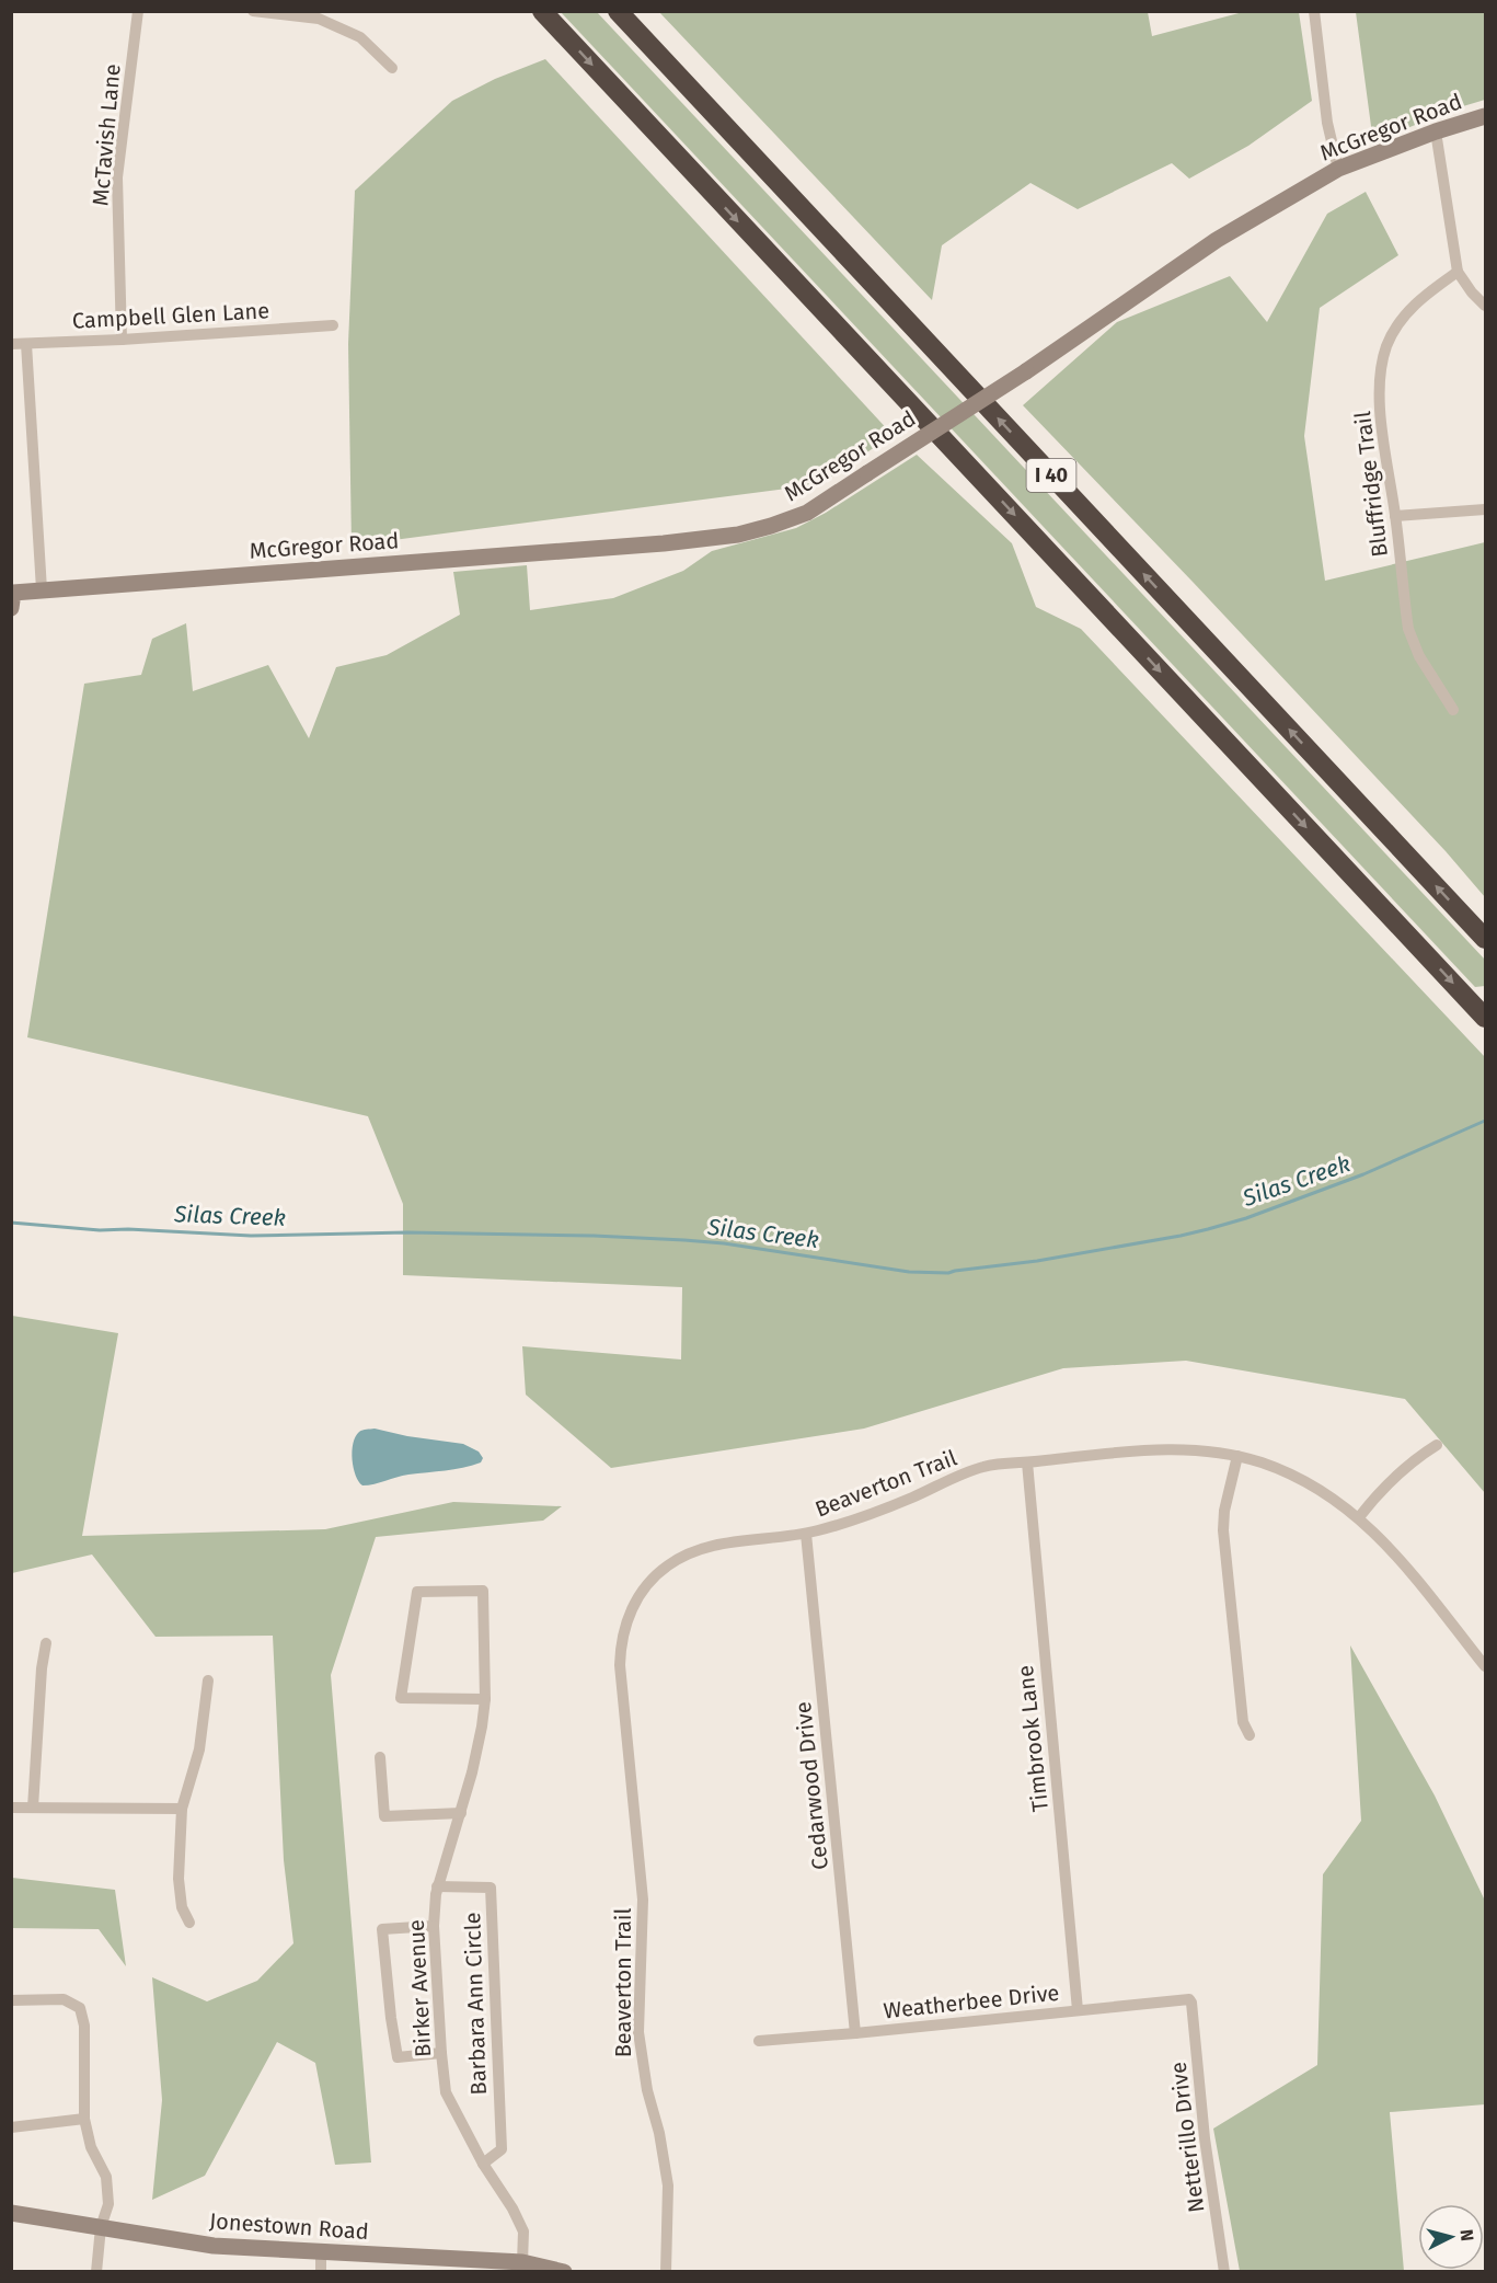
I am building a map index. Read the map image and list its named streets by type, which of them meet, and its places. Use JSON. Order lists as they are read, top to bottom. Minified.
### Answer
{"streets":{"highway":["I 40"],"street":["McGregor Road","McTavish Lane","Campbell Glen Lane","Bluffridge Trail","Beaverton Trail","Timbrook Lane","Cedarwood Drive","Birker Avenue","Weatherbee Drive","Barbara Ann Circle","Netterillo Drive","Jonestown Road"]},"crossings":[["McTavish Lane","Campbell Glen Lane"],["Beaverton Trail","Timbrook Lane"],["Beaverton Trail","Cedarwood Drive"],["Timbrook Lane","Weatherbee Drive"],["Cedarwood Drive","Weatherbee Drive"],["Birker Avenue","Barbara Ann Circle"],["Birker Avenue","Jonestown Road"],["Weatherbee Drive","Netterillo Drive"]],"water":["Silas Creek"],"north":"right"}
